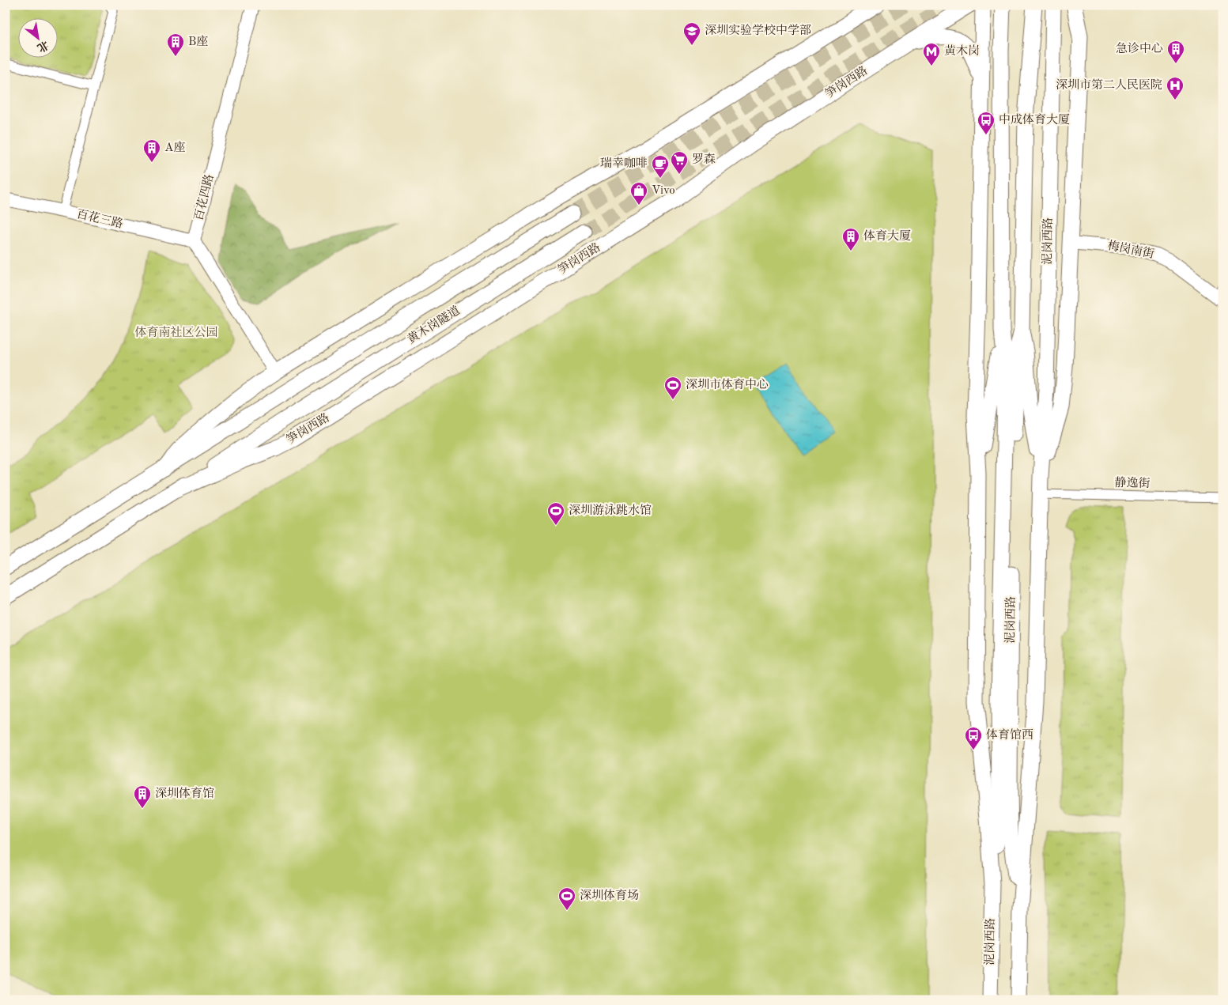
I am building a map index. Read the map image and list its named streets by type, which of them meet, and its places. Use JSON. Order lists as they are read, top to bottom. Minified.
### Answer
{"streets":{"main road":["笋岗西路","泥岗西路","黄木岗隧道"],"street":["百花四路","百花三路","梅岗南街","静逸街"]},"crossings":[["笋岗西路","黄木岗隧道"],["百花四路","百花三路"],["泥岗西路","静逸街"]],"parks":["体育南社区公园"],"places":{"school or university":["深圳实验学校中学部"],"building":["B座","急诊中心","A座","体育大厦","深圳体育馆"],"metro station":["黄木岗"],"hospital":["深圳市第二人民医院"],"bus stop":["中成体育大厦","体育馆西"],"supermarket":["罗森"],"cafe":["瑞幸咖啡"],"shop":["Vivo"],"sports":["深圳市体育中心","深圳游泳跳水馆","深圳体育场"]},"north":"bottom right"}
